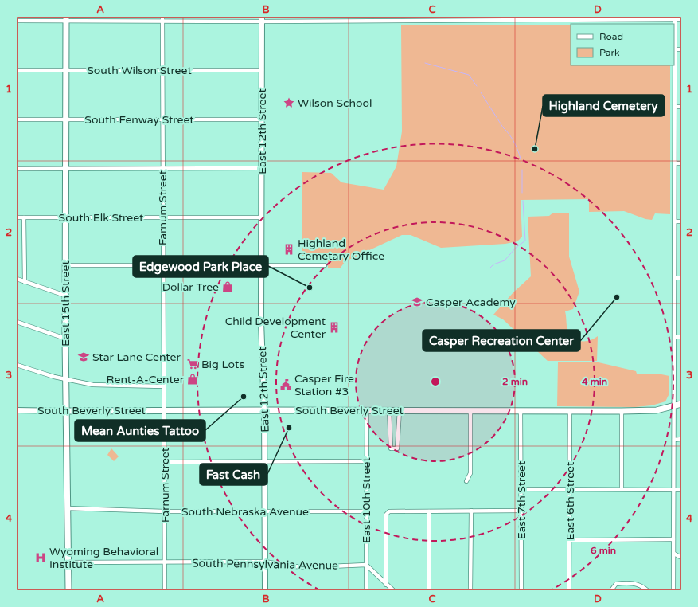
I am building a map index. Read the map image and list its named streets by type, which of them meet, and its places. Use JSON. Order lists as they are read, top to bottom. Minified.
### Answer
{"streets":{"main road":["East 15th Street","South Beverly Street"],"street":["South Wilson Street","South Fenway Street","East 12th Street","Farnum Street","South Elk Street","East 10th Street","East 7th Street","East 6th Street","South Nebraska Avenue","South Pennsylvania Avenue"]},"crossings":[["South Wilson Street","East 12th Street"],["South Wilson Street","Farnum Street"],["South Wilson Street","East 15th Street"],["South Fenway Street","East 12th Street"],["South Fenway Street","Farnum Street"],["South Fenway Street","East 15th Street"],["East 12th Street","South Elk Street"],["East 12th Street","South Beverly Street"],["East 12th Street","South Nebraska Avenue"],["East 12th Street","South Pennsylvania Avenue"],["Farnum Street","South Elk Street"],["Farnum Street","South Beverly Street"],["Farnum Street","South Nebraska Avenue"],["Farnum Street","South Pennsylvania Avenue"],["South Elk Street","East 15th Street"],["East 15th Street","South Beverly Street"],["East 15th Street","South Nebraska Avenue"],["East 15th Street","South Pennsylvania Avenue"],["South Beverly Street","East 10th Street"],["South Beverly Street","East 7th Street"],["South Beverly Street","East 6th Street"],["East 10th Street","South Nebraska Avenue"],["East 10th Street","South Pennsylvania Avenue"]],"places":{"place":["Wilson School"],"other":["Highland Cemetery","Edgewood Park Place","Casper Recreation Center","Mean Aunties Tattoo","Fast Cash"],"building":["Highland Cemetary Office","Child Development Center"],"shop":["Dollar Tree","Rent-A-Center"],"school or university":["Casper Academy","Star Lane Center"],"supermarket":["Big Lots"],"public building":["Casper Fire Station #3"],"hospital":["Wyoming Behavioral Institute"]},"legend":["Road","Park"],"grid":{"columns":["A","B","C","D"],"rows":["1","2","3","4"]},"rings":["2 min","4 min","6 min"]}
